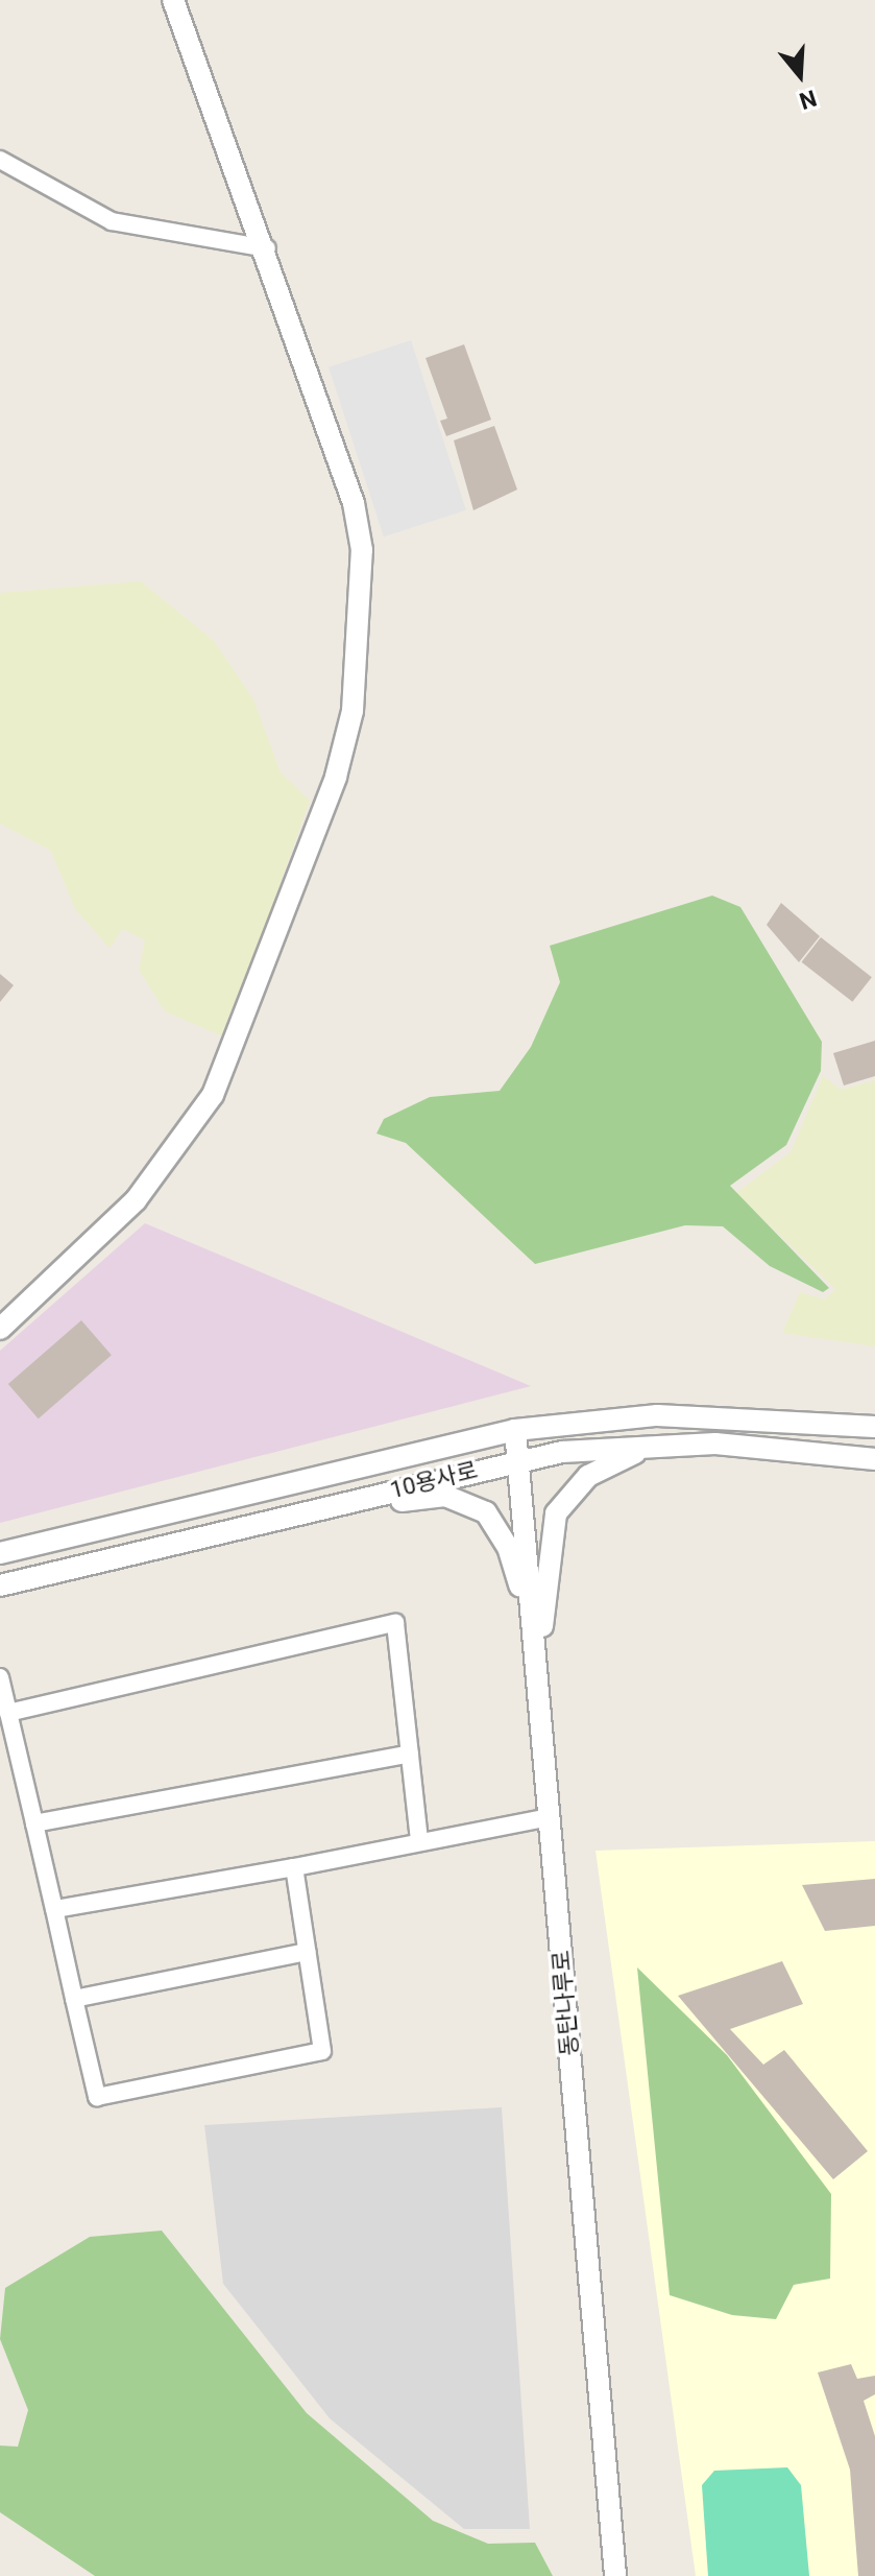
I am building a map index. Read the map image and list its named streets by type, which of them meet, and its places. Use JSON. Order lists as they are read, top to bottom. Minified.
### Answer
{"streets":{"street":["10용사로","동탄나루로"]},"crossings":[["10용사로","동탄나루로"]],"north":"bottom"}
